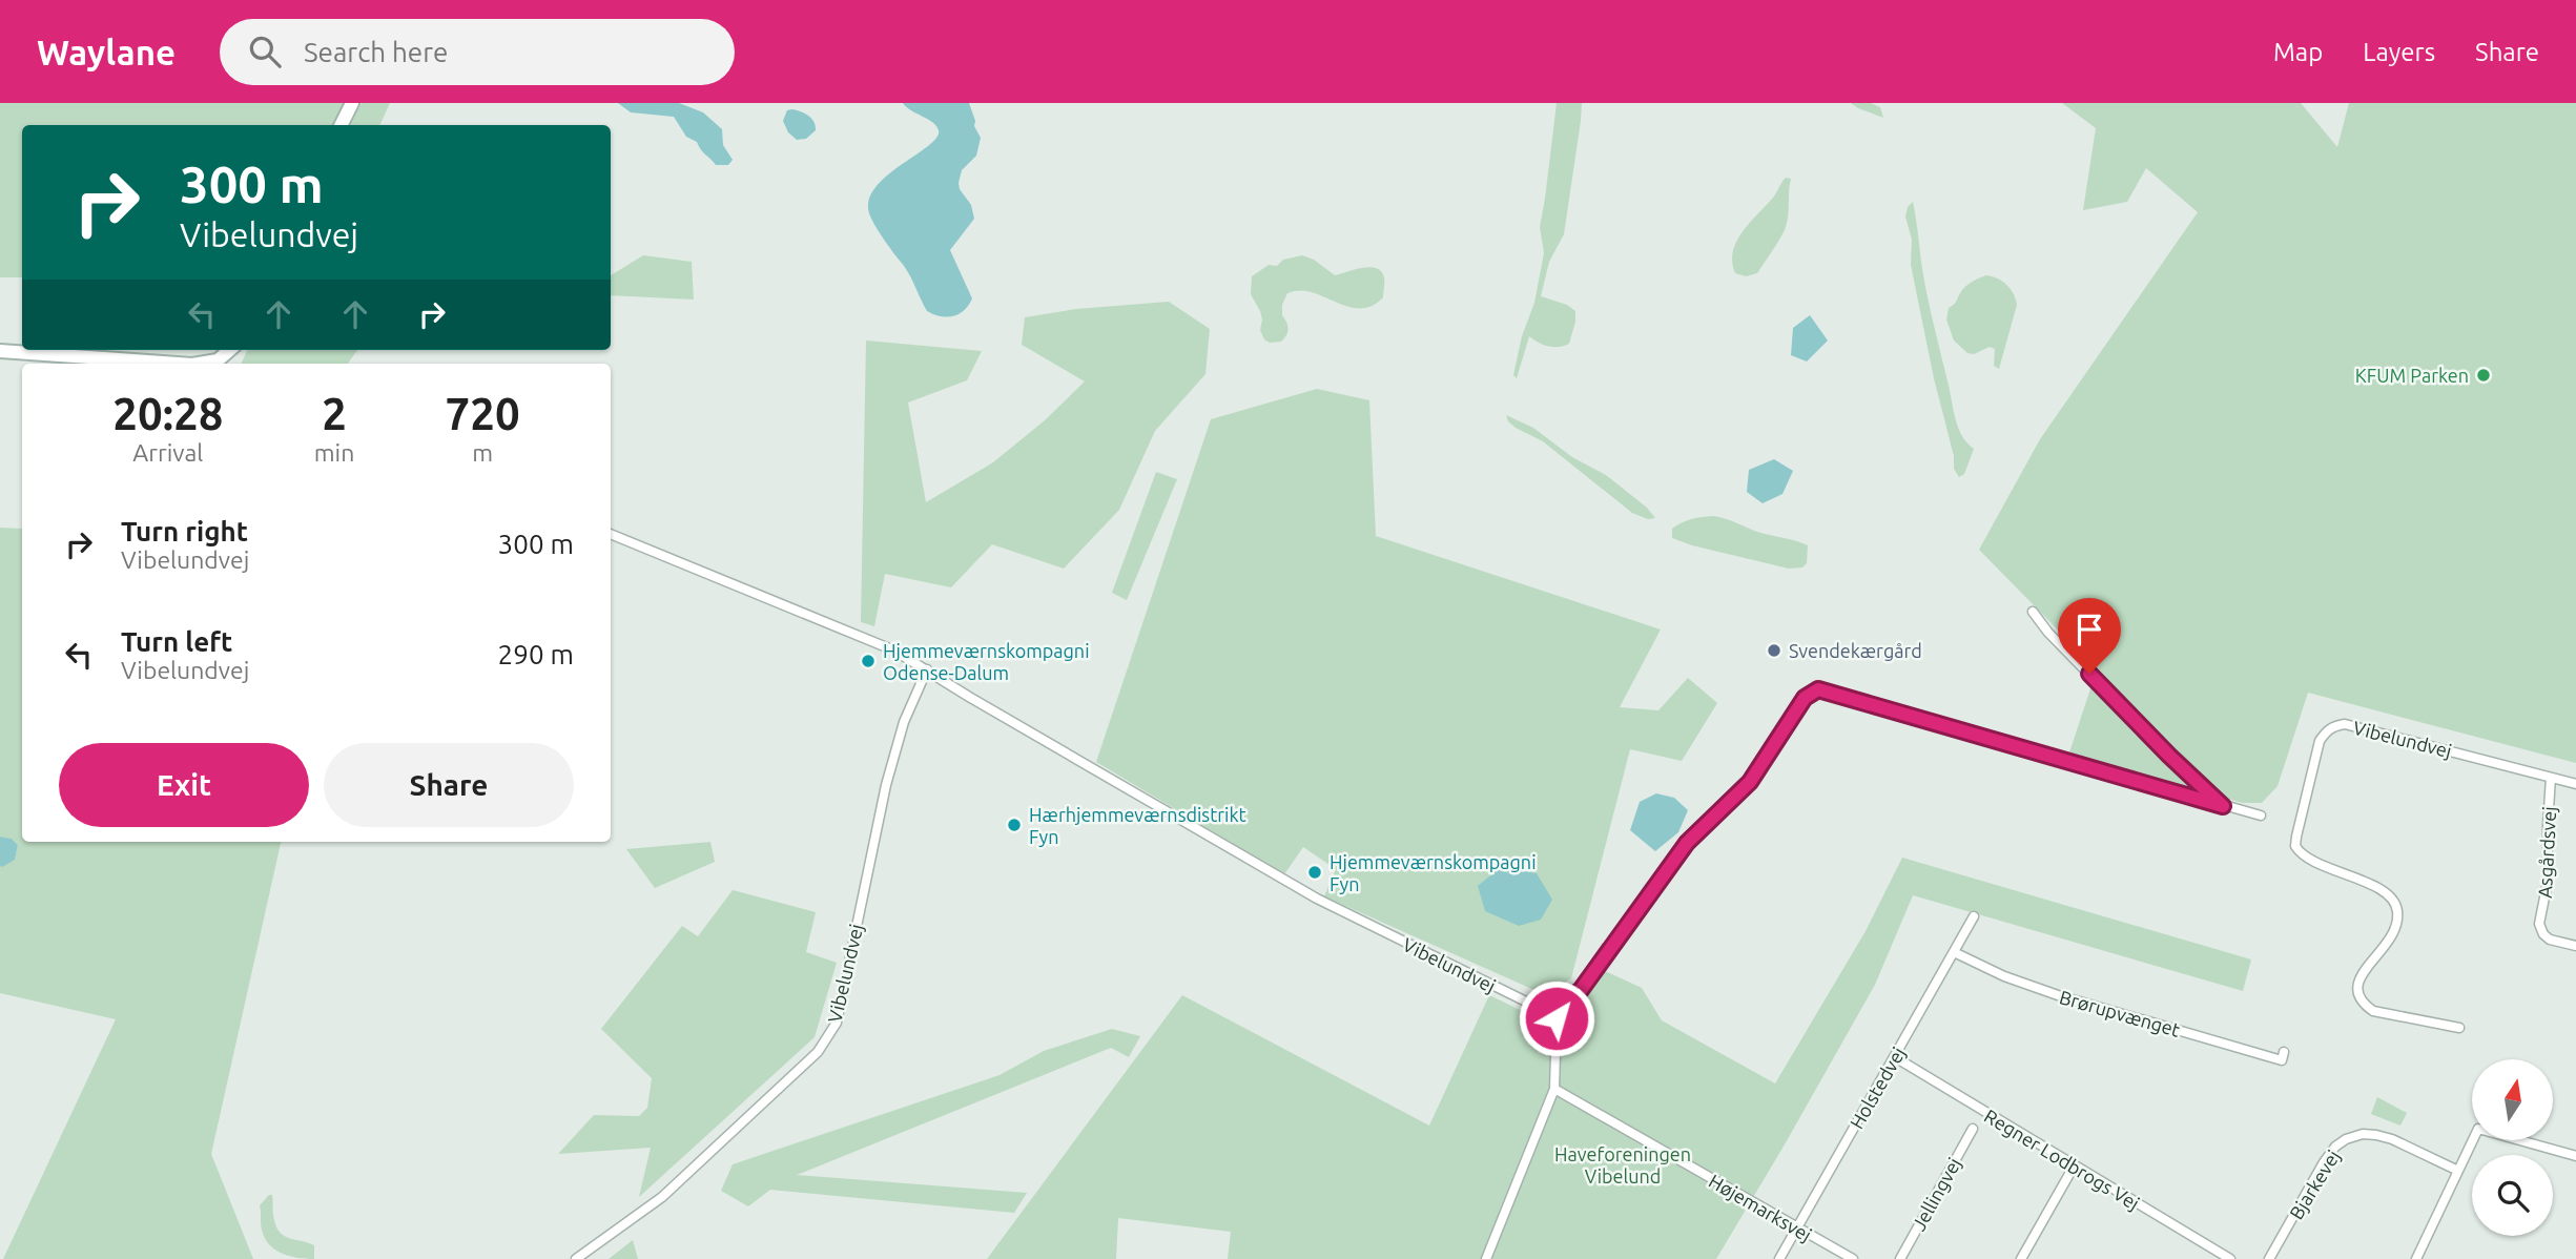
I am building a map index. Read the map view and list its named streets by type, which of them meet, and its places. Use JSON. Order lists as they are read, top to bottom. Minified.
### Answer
{"streets":{"street":["Vibelundvej","Asgårdsvej","Brørupvænget","Holstedvej","Regner Lodbrogs Vej","Bjarkevej","Jellingvej","Højemarksvej"]},"crossings":[["Vibelundvej","Asgårdsvej"],["Brørupvænget","Holstedvej"],["Holstedvej","Regner Lodbrogs Vej"],["Holstedvej","Højemarksvej"]],"parks":["Haveforeningen Vibelund"],"places":["KFUM Parken","Svendekærgård","Hjemmeværnskompagni Odense-Dalum","Hærhjemmeværnsdistrikt Fyn","Hjemmeværnskompagni Fyn"],"north":"top","page":{"header":"Waylane","search":"Search here","nav":["Map","Layers","Share"],"turn":["300 m","Vibelundvej"],"eta":["20:28","Arrival","2","min","720","m"],"list":[{"name":"Turn right","note":"Vibelundvej","value":"300 m"},{"name":"Turn left","note":"Vibelundvej","value":"290 m"}],"buttons":["Exit","Share"]}}
